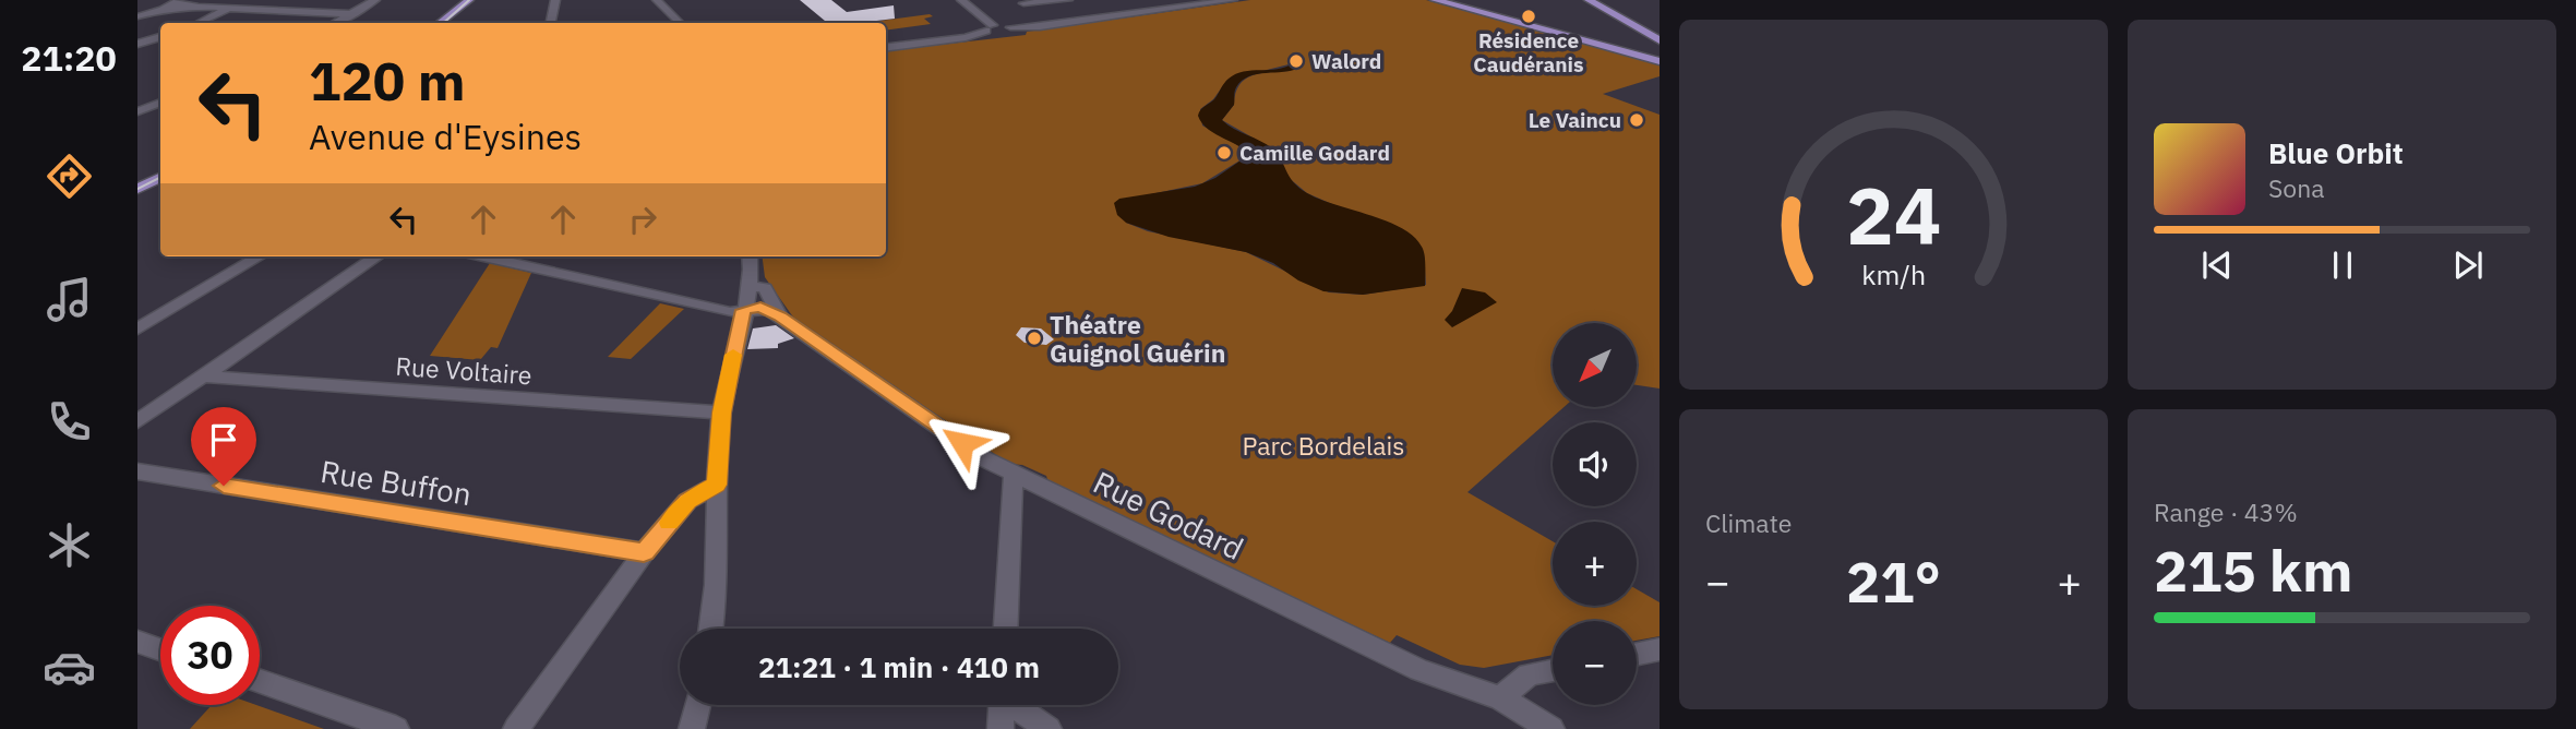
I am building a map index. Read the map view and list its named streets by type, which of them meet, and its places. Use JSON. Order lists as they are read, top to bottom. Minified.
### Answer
{"streets":{"street":["Rue Voltaire","Rue Buffon","Rue Godard"]},"parks":["Parc Bordelais"],"places":["Résidence Caudéranis","Walord","Le Vaincu","Camille Godard","Théatre Guignol Guérin"],"north":"bottom left","page":{"tabs":"21:20","turn":["120 m","Avenue d'Eysines"],"song":["Blue Orbit","Sona"],"map_buttons":["+","−"],"tile":["Climate",["Range · 43%","215 km"]],"heat":["−","21°","+"],"limit":"30","trip":"21:21 · 1 min · 410 m","gauge":["24","km/h"]}}
